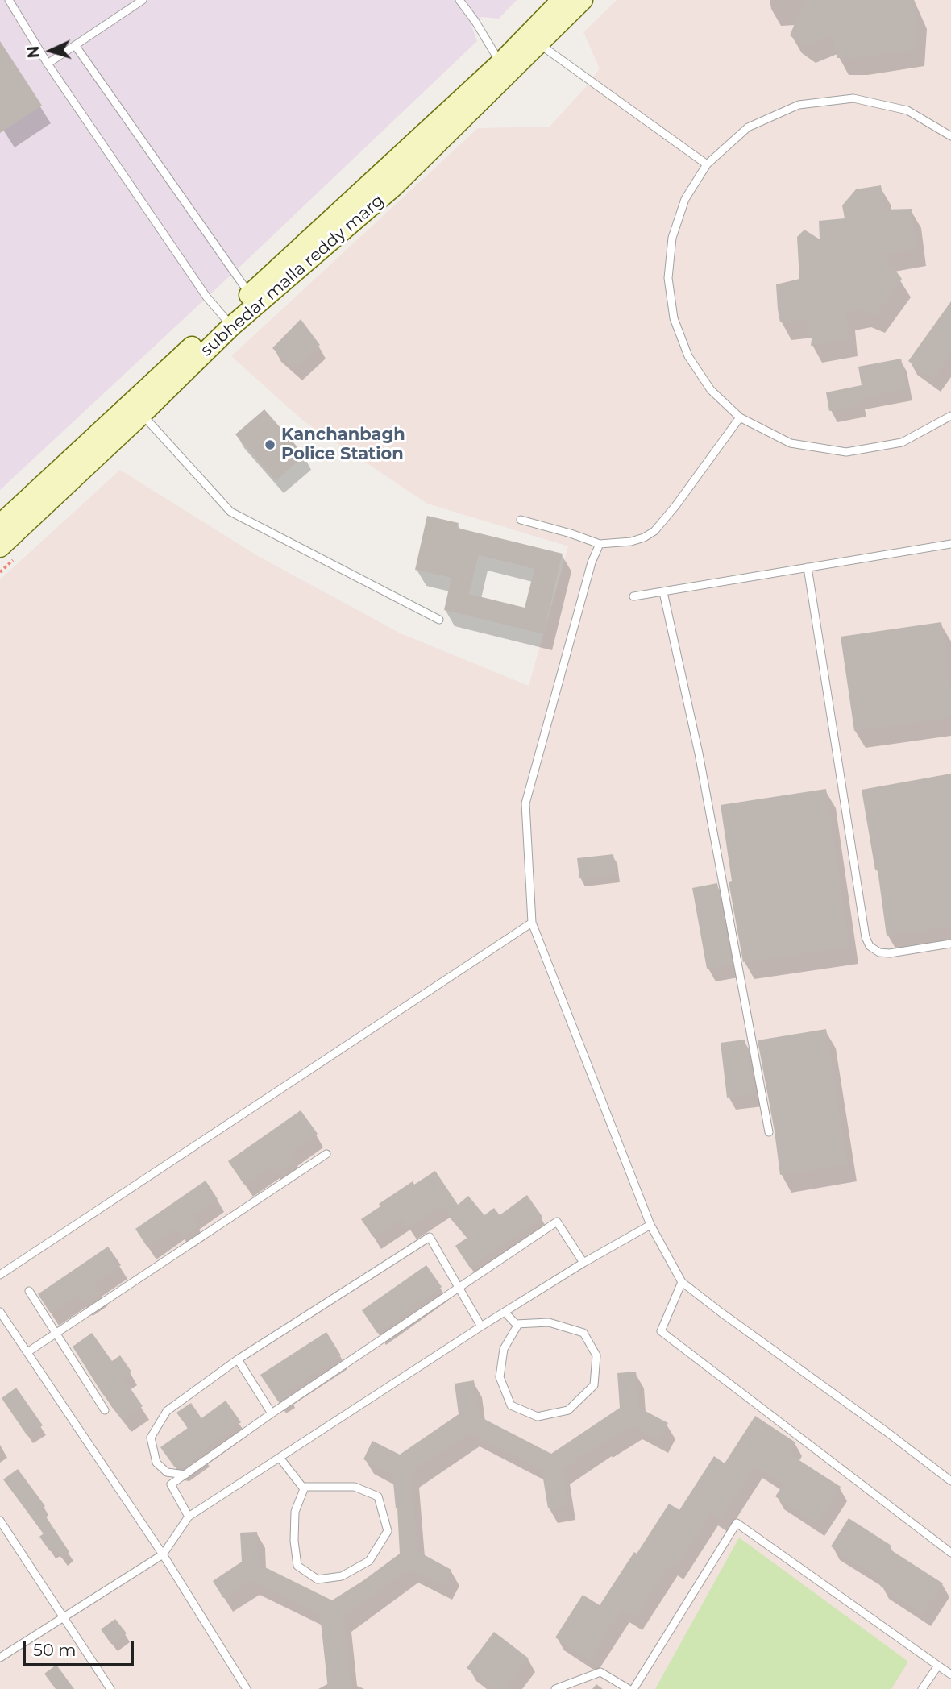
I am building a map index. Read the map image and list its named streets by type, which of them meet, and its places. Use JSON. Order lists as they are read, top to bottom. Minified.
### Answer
{"streets":{"main road":["subhedar malla reddy marg"]},"places":["Kanchanbagh Police Station"],"scale_bar":"50 m","north":"left"}
